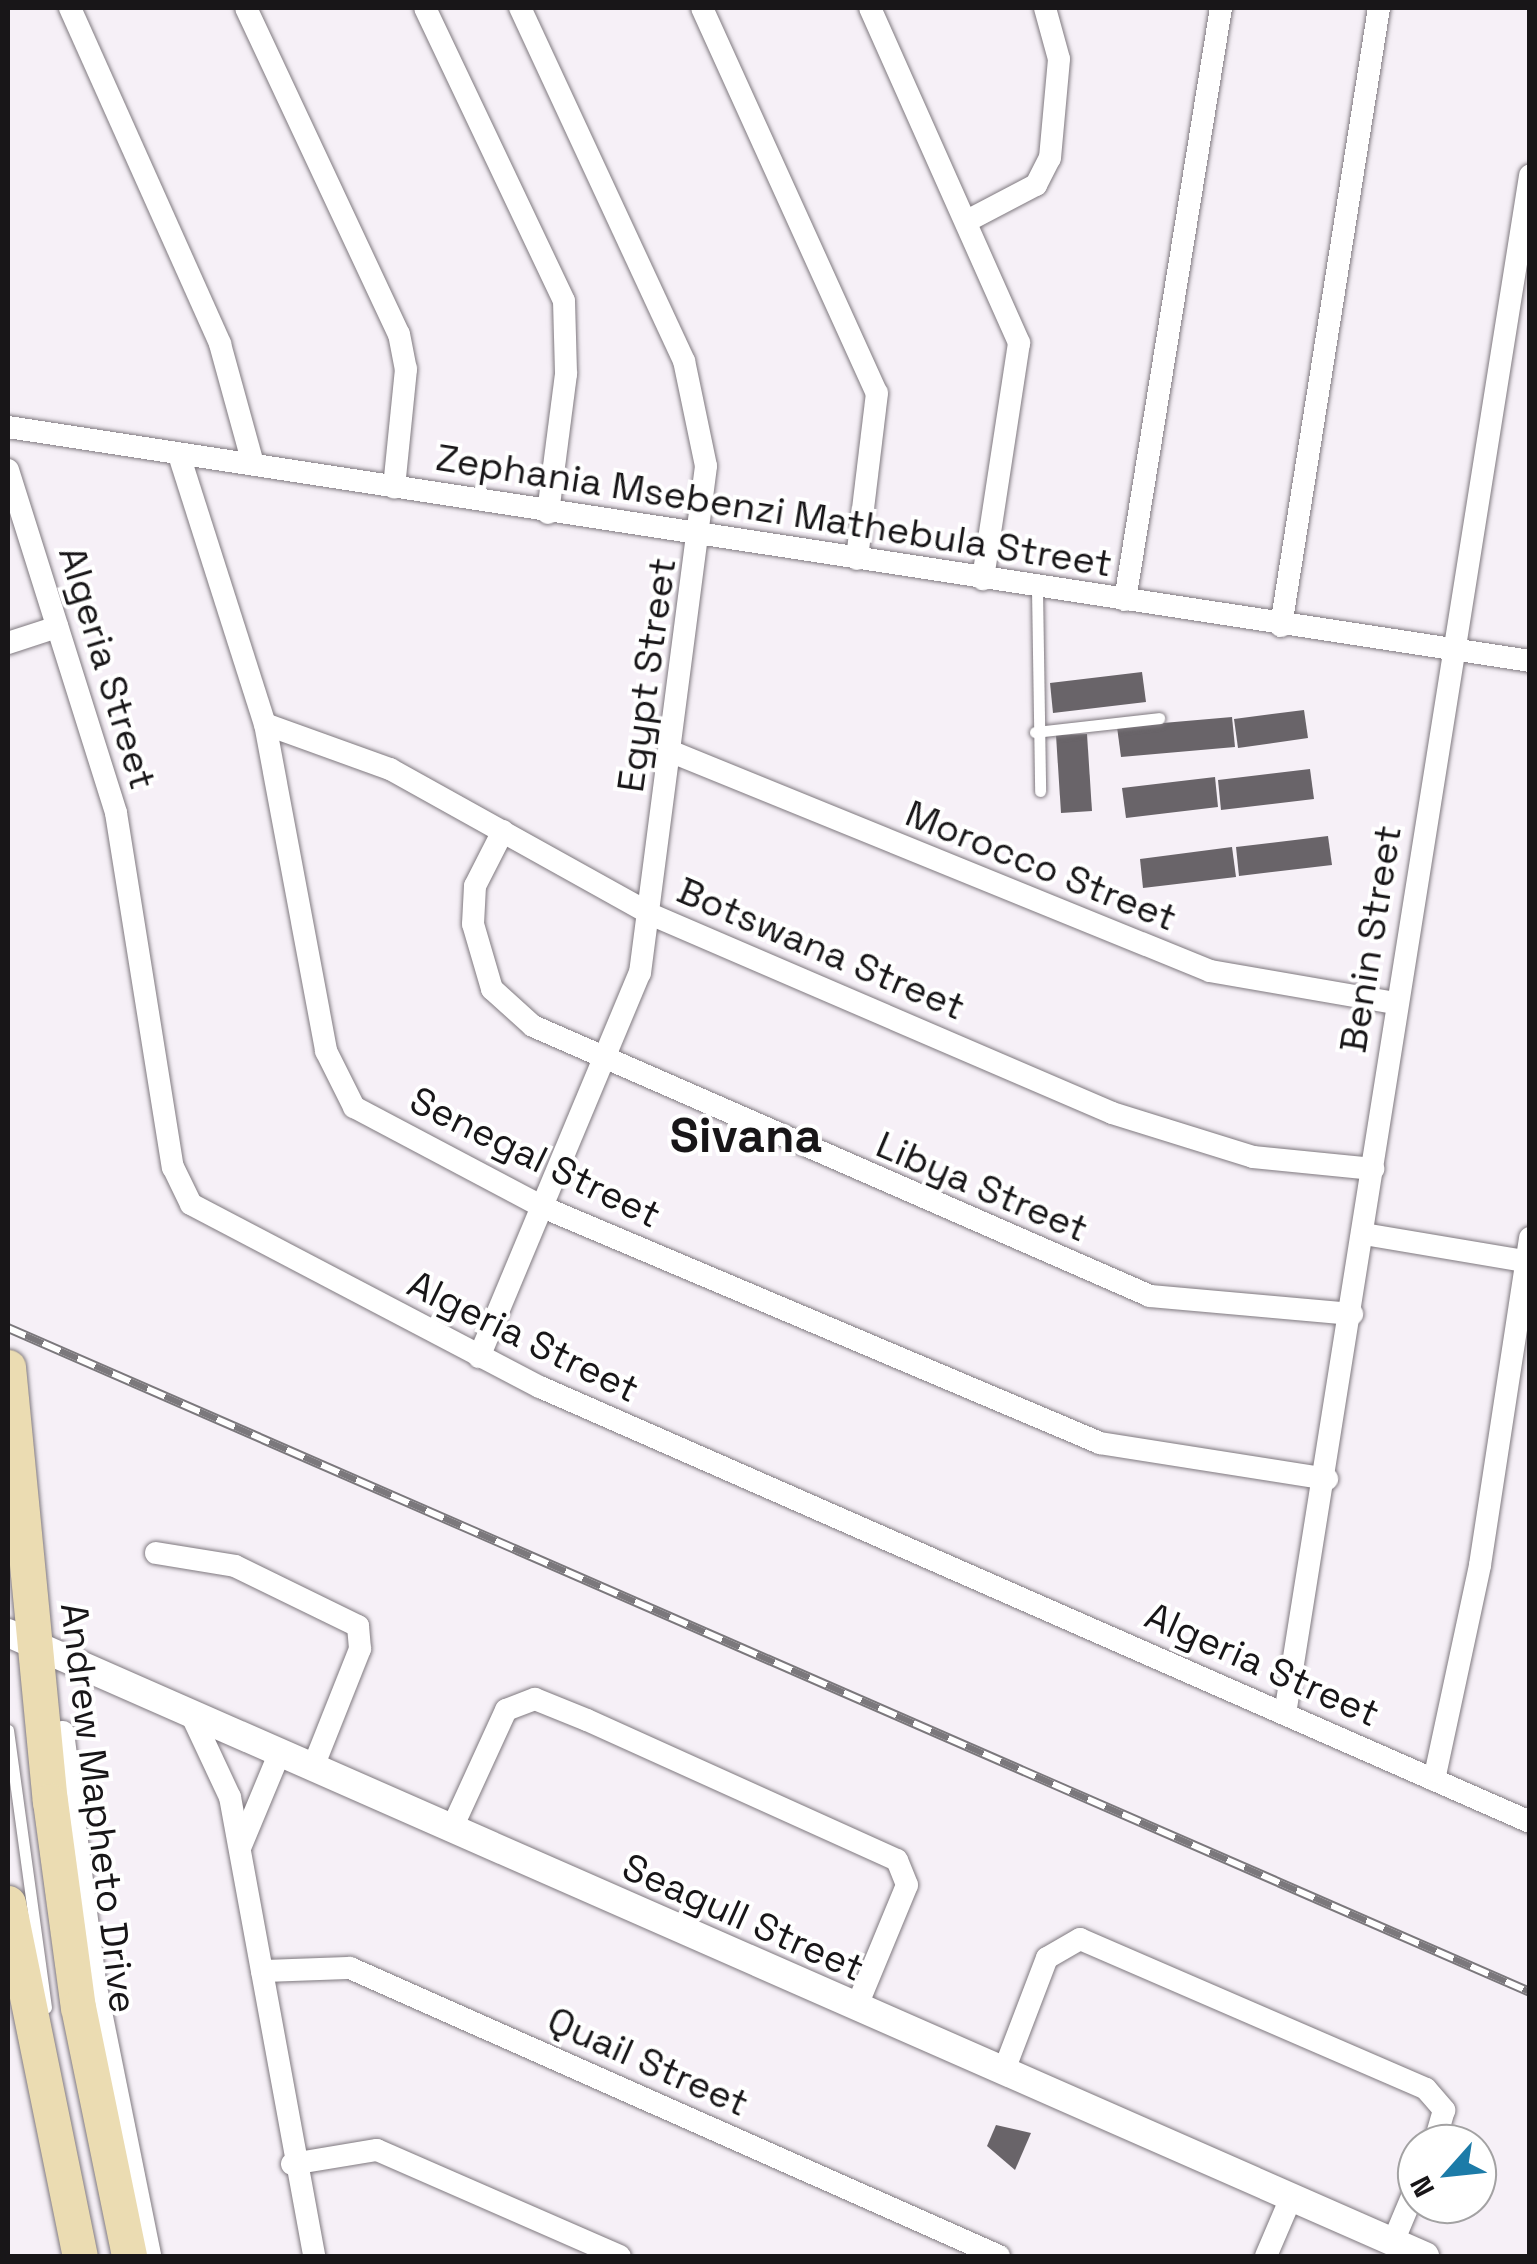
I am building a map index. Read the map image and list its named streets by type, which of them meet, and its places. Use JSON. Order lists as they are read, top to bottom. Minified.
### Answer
{"streets":{"main road":["Andrew Mapheto Drive"],"street":["Zephania Msebenzi Mathebula Street","Algeria Street","Egypt Street","Morocco Street","Benin Street","Botswana Street","Senegal Street","Libya Street","Seagull Street","Quail Street"]},"crossings":[["Zephania Msebenzi Mathebula Street","Egypt Street"],["Zephania Msebenzi Mathebula Street","Benin Street"],["Zephania Msebenzi Mathebula Street","Senegal Street"],["Algeria Street","Egypt Street"],["Algeria Street","Benin Street"],["Egypt Street","Morocco Street"],["Egypt Street","Botswana Street"],["Egypt Street","Senegal Street"],["Egypt Street","Libya Street"],["Morocco Street","Benin Street"],["Benin Street","Botswana Street"],["Benin Street","Senegal Street"],["Benin Street","Libya Street"],["Botswana Street","Senegal Street"],["Botswana Street","Libya Street"],["Andrew Mapheto Drive","Seagull Street"]],"districts":["Sivana"],"north":"bottom left"}
